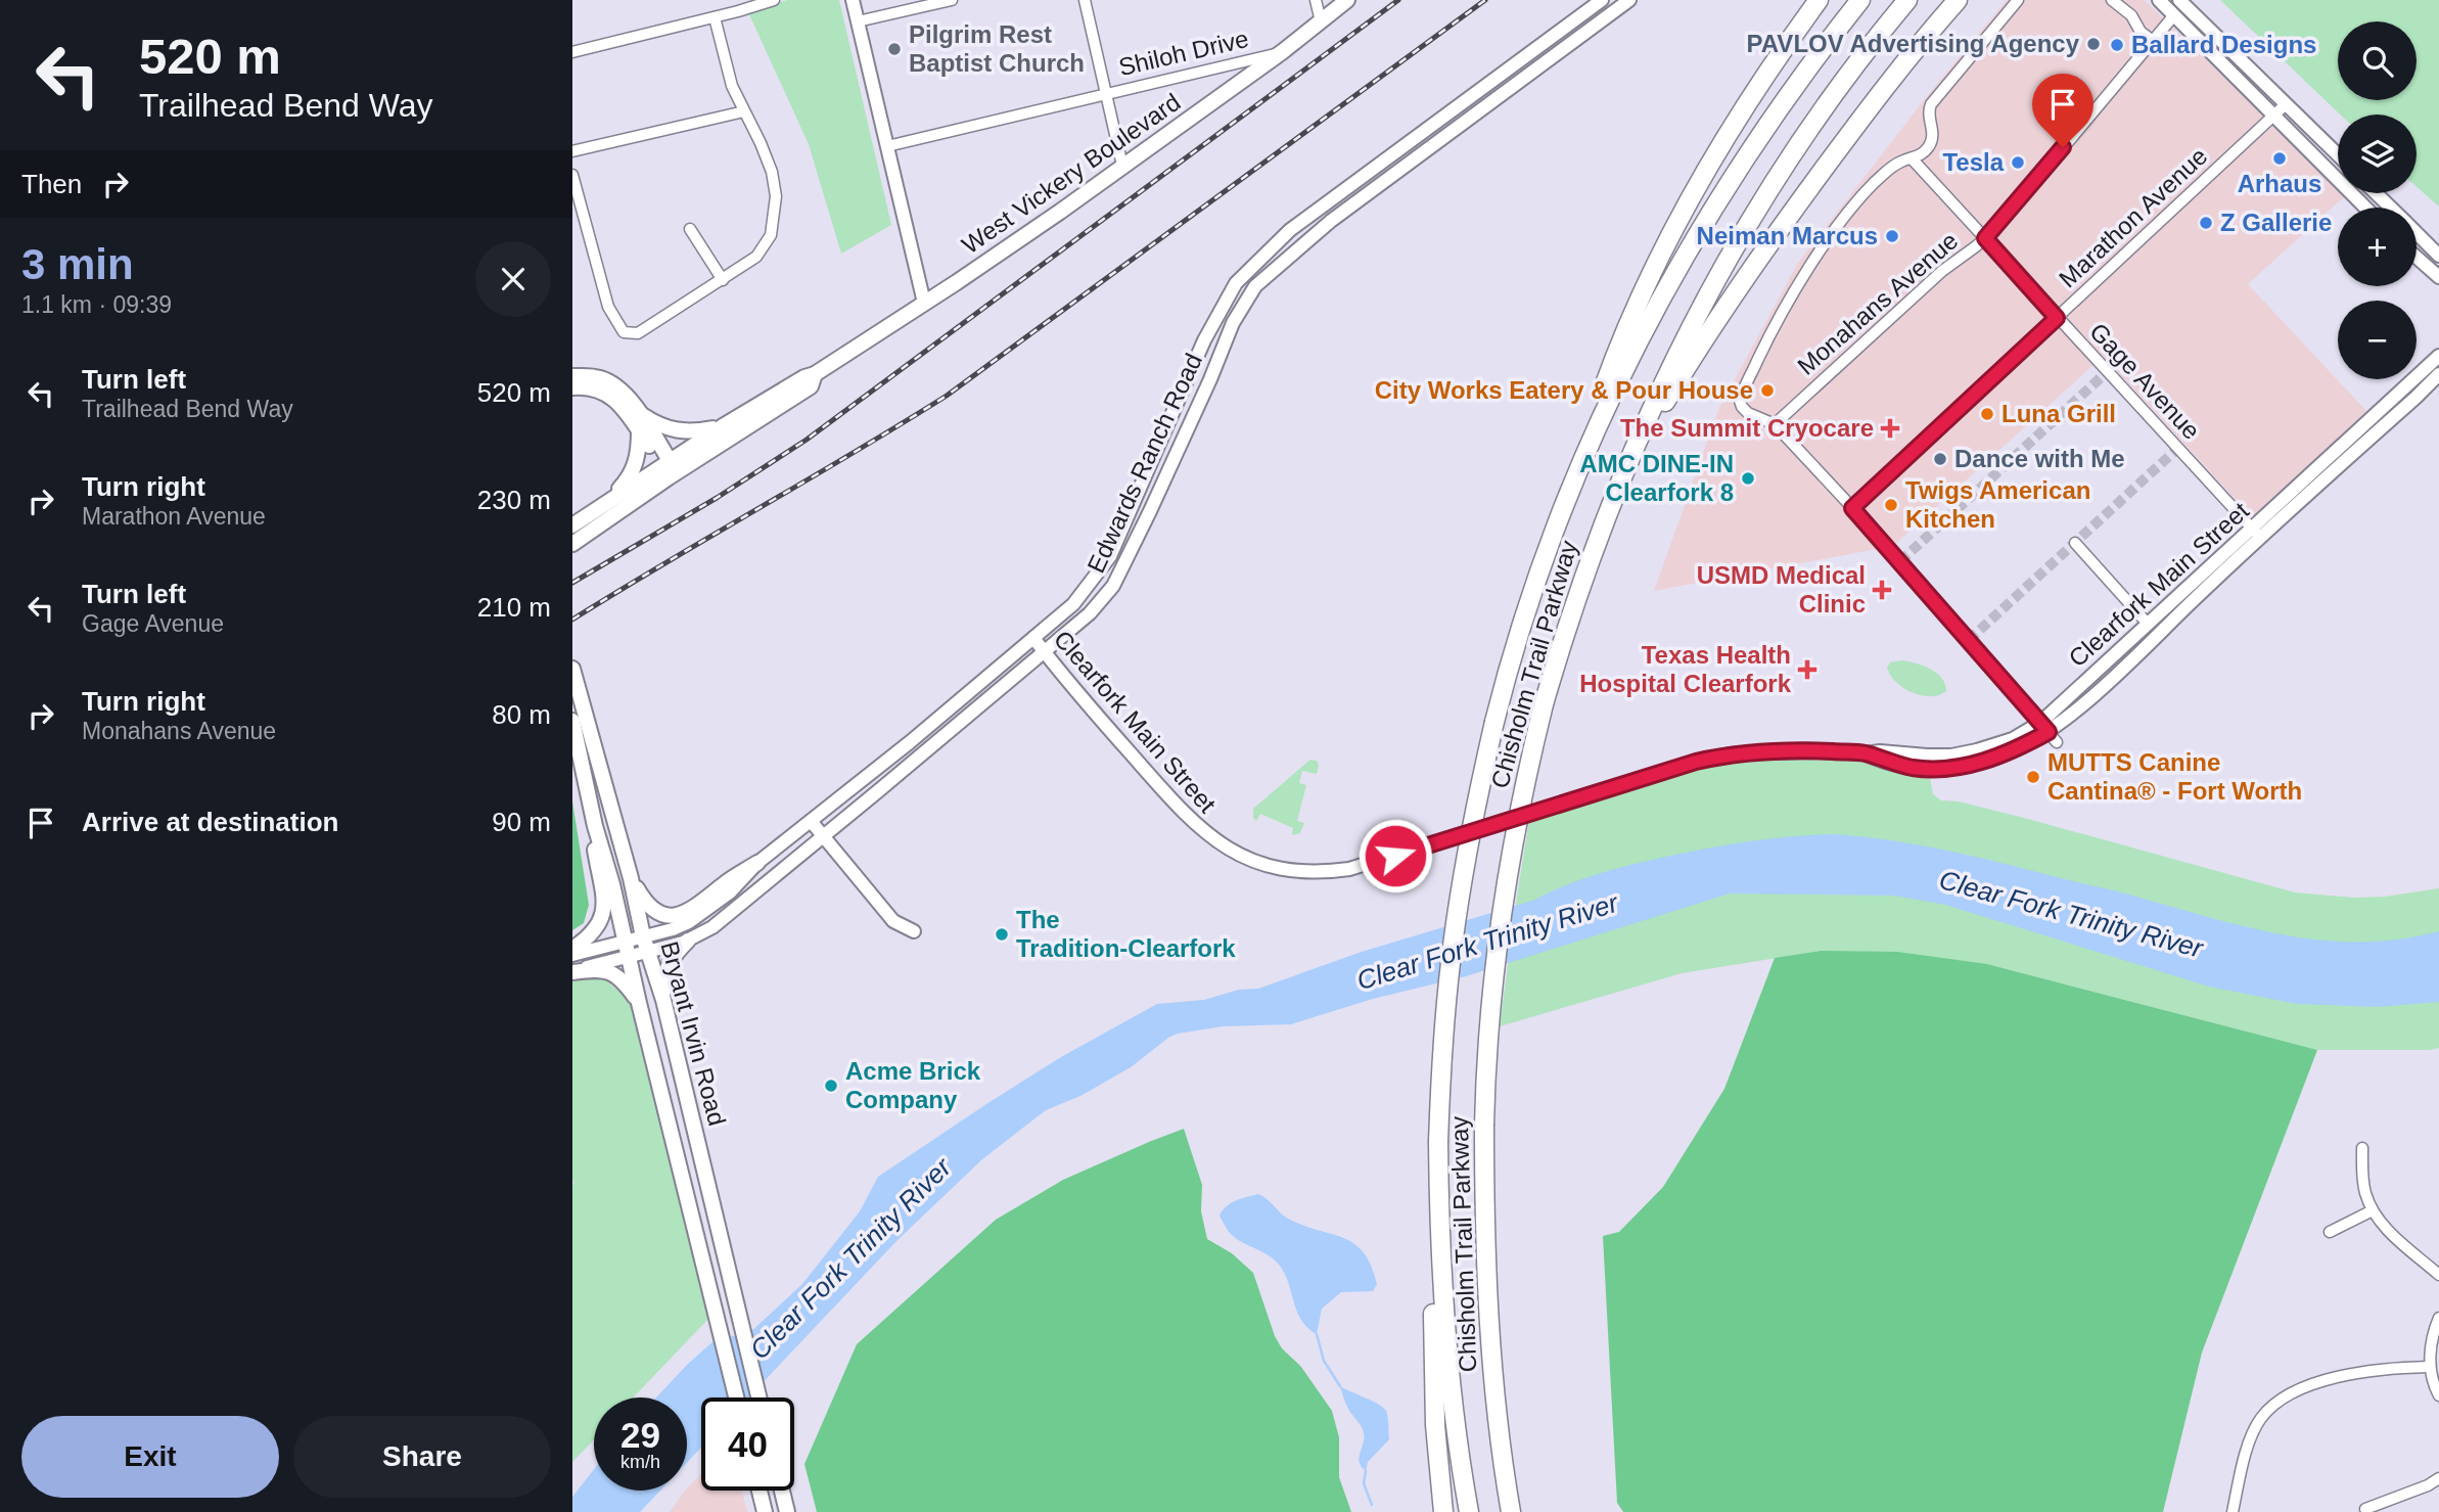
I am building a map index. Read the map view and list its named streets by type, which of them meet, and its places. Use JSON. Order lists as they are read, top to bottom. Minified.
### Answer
{"streets":{"highway":["Chisholm Trail Parkway"],"main road":["West Vickery Boulevard","Bryant Irvin Road"],"street":["Shiloh Drive","Marathon Avenue","Monahans Avenue","Gage Avenue","Edwards Ranch Road","Clearfork Main Street"]},"crossings":[["Shiloh Drive","West Vickery Boulevard"],["Marathon Avenue","Gage Avenue"],["Monahans Avenue","Gage Avenue"],["Gage Avenue","Clearfork Main Street"],["Edwards Ranch Road","Clearfork Main Street"],["Edwards Ranch Road","Bryant Irvin Road"]],"water":["Clear Fork Trinity River"],"places":{"other":["PAVLOV Advertising Agency","Ballard Designs","Pilgrim Rest Baptist Church","Arhaus","Tesla","Z Gallerie","Neiman Marcus","City Works Eatery & Pour House","Luna Grill","Dance with Me","AMC DINE-IN Clearfork 8","Twigs American Kitchen","MUTTS Canine Cantina® - Fort Worth","The Tradition-Clearfork","Acme Brick Company"],"health":["The Summit Cryocare","USMD Medical Clinic","Texas Health Hospital Clearfork"]},"page":{"turn":["520 m","Trailhead Bend Way"],"map_buttons":["+","−"],"then":"Then","heading":["3 min","1.1 km · 09:39"],"list":[{"name":"Turn left","note":"Trailhead Bend Way","value":"520 m"},{"name":"Turn right","note":"Marathon Avenue","value":"230 m"},{"name":"Turn left","note":"Gage Avenue","value":"210 m"},{"name":"Turn right","note":"Monahans Avenue","value":"80 m"},{"name":"Arrive at destination","value":"90 m"}],"speed":"29 km/h","limit":"40","buttons":["Exit","Share"]}}
